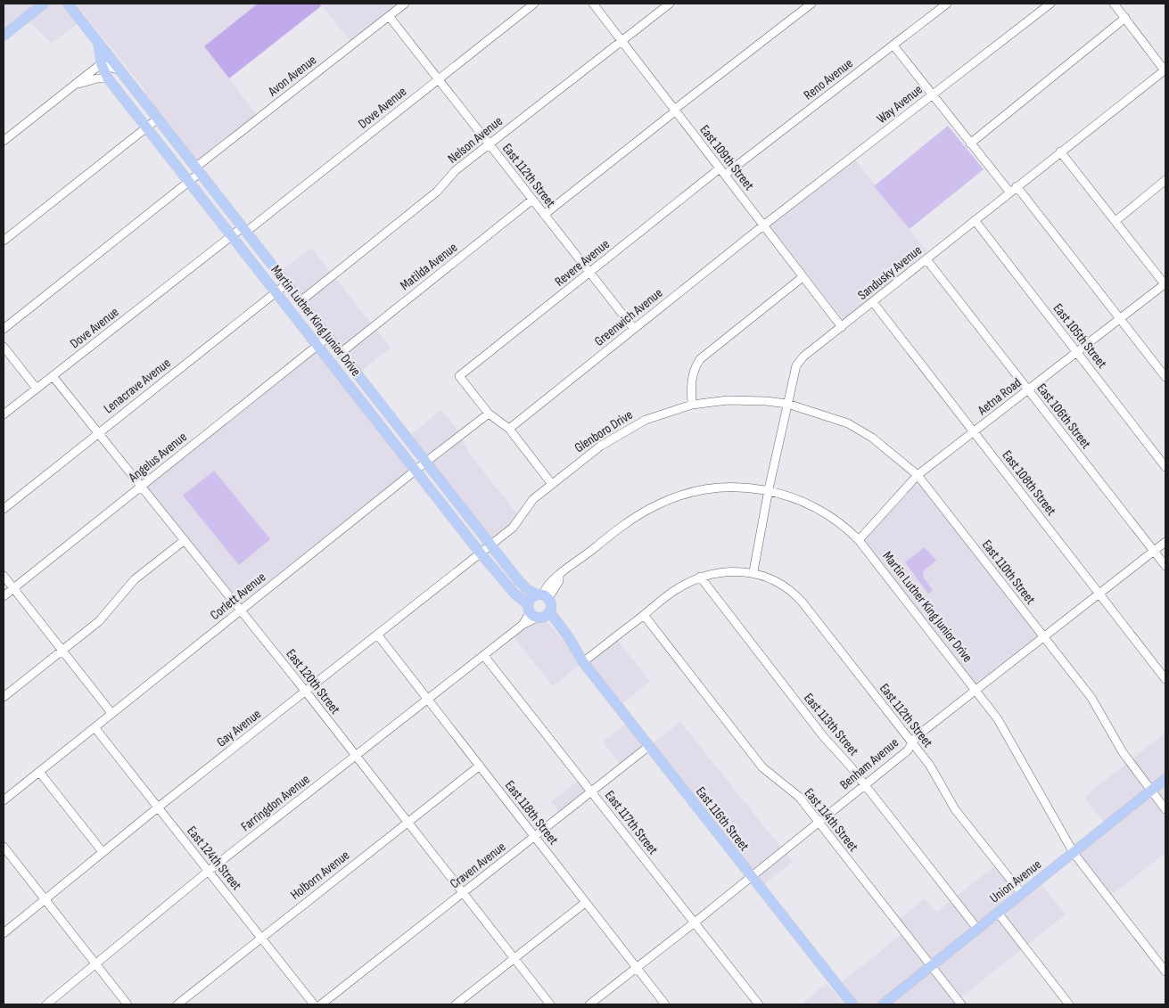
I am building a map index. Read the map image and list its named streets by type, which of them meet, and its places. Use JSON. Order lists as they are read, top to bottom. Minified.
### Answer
{"streets":{"main road":["Martin Luther King Junior Drive","East 116th Street","Union Avenue"],"street":["Avon Avenue","Reno Avenue","Way Avenue","Dove Avenue","Nelson Avenue","East 109th Street","East 112th Street","Revere Avenue","Matilda Avenue","Sandusky Avenue","Greenwich Avenue","East 105th Street","Lenacrave Avenue","Aetna Road","East 106th Street","Glenboro Drive","Angelus Avenue","East 108th Street","East 110th Street","Corlett Avenue","East 120th Street","East 113th Street","Gay Avenue","Benham Avenue","Farringdon Avenue","East 118th Street","East 114th Street","East 117th Street","East 124th Street","Craven Avenue","Holborn Avenue"]},"crossings":[["Avon Avenue","East 112th Street"],["Avon Avenue","Martin Luther King Junior Drive"],["Reno Avenue","East 109th Street"],["Reno Avenue","Revere Avenue"],["Way Avenue","East 109th Street"],["Way Avenue","Greenwich Avenue"],["Dove Avenue","East 112th Street"],["Dove Avenue","Martin Luther King Junior Drive"],["Dove Avenue","East 120th Street"],["Nelson Avenue","East 109th Street"],["Nelson Avenue","East 112th Street"],["Nelson Avenue","Martin Luther King Junior Drive"],["East 109th Street","Revere Avenue"],["East 109th Street","Sandusky Avenue"],["East 109th Street","Greenwich Avenue"],["East 112th Street","Revere Avenue"],["East 112th Street","Matilda Avenue"],["East 112th Street","Sandusky Avenue"],["East 112th Street","Greenwich Avenue"],["East 112th Street","Benham Avenue"],["East 112th Street","Union Avenue"],["Revere Avenue","Corlett Avenue"],["Matilda Avenue","Martin Luther King Junior Drive"],["Sandusky Avenue","Martin Luther King Junior Drive"],["Sandusky Avenue","East 105th Street"],["Sandusky Avenue","East 106th Street"],["Sandusky Avenue","Glenboro Drive"],["Sandusky Avenue","East 108th Street"],["Sandusky Avenue","East 110th Street"],["Martin Luther King Junior Drive","Lenacrave Avenue"],["Martin Luther King Junior Drive","Aetna Road"],["Martin Luther King Junior Drive","Glenboro Drive"],["Martin Luther King Junior Drive","Angelus Avenue"],["Martin Luther King Junior Drive","Corlett Avenue"],["Martin Luther King Junior Drive","Gay Avenue"],["Martin Luther King Junior Drive","Benham Avenue"],["Martin Luther King Junior Drive","Farringdon Avenue"],["Martin Luther King Junior Drive","East 116th Street"],["Martin Luther King Junior Drive","Union Avenue"],["East 105th Street","Aetna Road"],["Lenacrave Avenue","East 120th Street"],["Aetna Road","East 106th Street"],["Aetna Road","East 108th Street"],["Aetna Road","East 110th Street"],["East 106th Street","Benham Avenue"],["Glenboro Drive","East 110th Street"],["Glenboro Drive","Gay Avenue"],["Angelus Avenue","East 120th Street"],["East 108th Street","Benham Avenue"],["East 110th Street","Benham Avenue"],["East 110th Street","Union Avenue"],["Corlett Avenue","East 120th Street"],["Corlett Avenue","East 124th Street"],["East 120th Street","Gay Avenue"],["East 120th Street","Farringdon Avenue"],["East 120th Street","Craven Avenue"],["East 120th Street","Holborn Avenue"],["East 113th Street","Benham Avenue"],["East 113th Street","Union Avenue"],["Gay Avenue","East 118th Street"],["Gay Avenue","East 124th Street"],["Benham Avenue","East 118th Street"],["Benham Avenue","East 116th Street"],["Benham Avenue","East 114th Street"],["Benham Avenue","East 117th Street"],["Farringdon Avenue","East 118th Street"],["Farringdon Avenue","East 116th Street"],["Farringdon Avenue","East 117th Street"],["Farringdon Avenue","East 124th Street"],["East 118th Street","Craven Avenue"],["East 118th Street","Holborn Avenue"],["East 116th Street","Craven Avenue"],["East 114th Street","Union Avenue"],["East 117th Street","Craven Avenue"],["East 124th Street","Holborn Avenue"]]}
